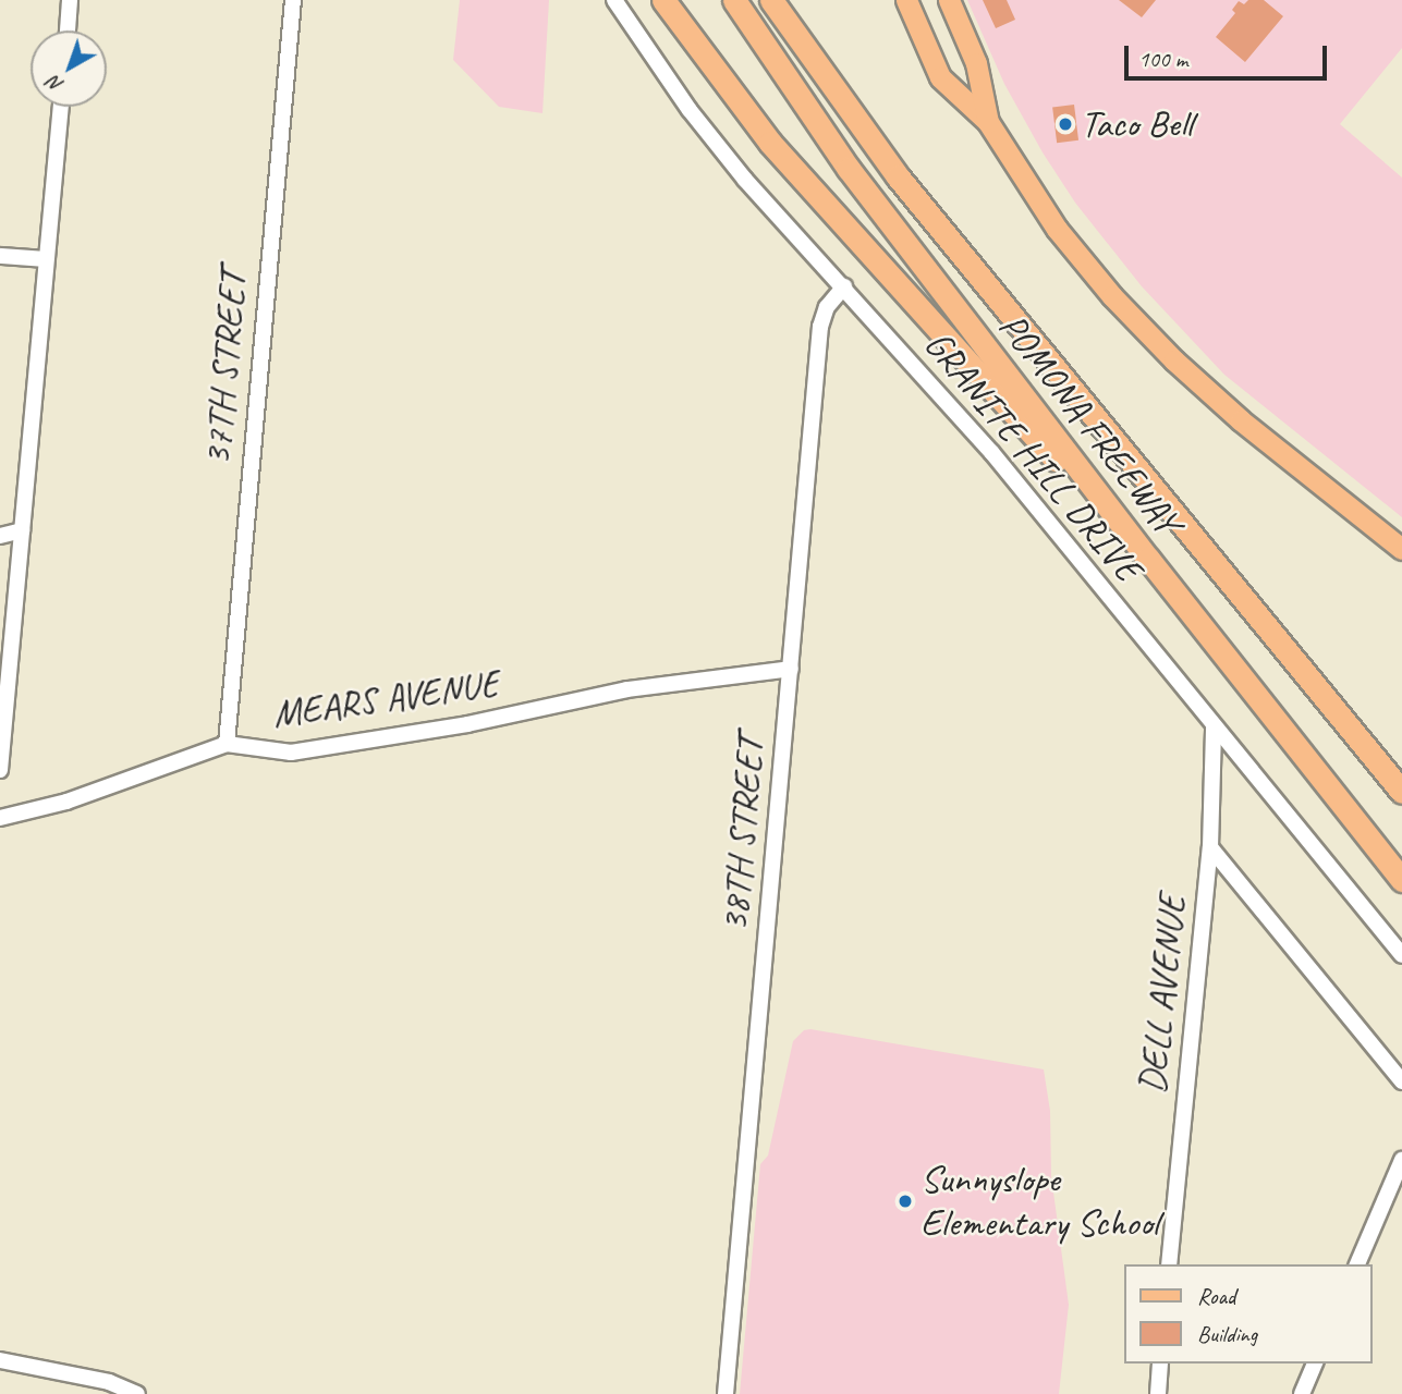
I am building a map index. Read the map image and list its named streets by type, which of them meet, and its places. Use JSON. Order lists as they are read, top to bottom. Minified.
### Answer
{"streets":{"highway":["POMONA FREEWAY"],"street":["37TH STREET","GRANITE HILL DRIVE","MEARS AVENUE","38TH STREET","DELL AVENUE"]},"crossings":[["37TH STREET","MEARS AVENUE"],["GRANITE HILL DRIVE","38TH STREET"],["GRANITE HILL DRIVE","DELL AVENUE"],["MEARS AVENUE","38TH STREET"]],"places":["Taco Bell","Sunnyslope Elementary School"],"legend":["Road","Building"],"scale_bar":"100 m","north":"bottom left"}
